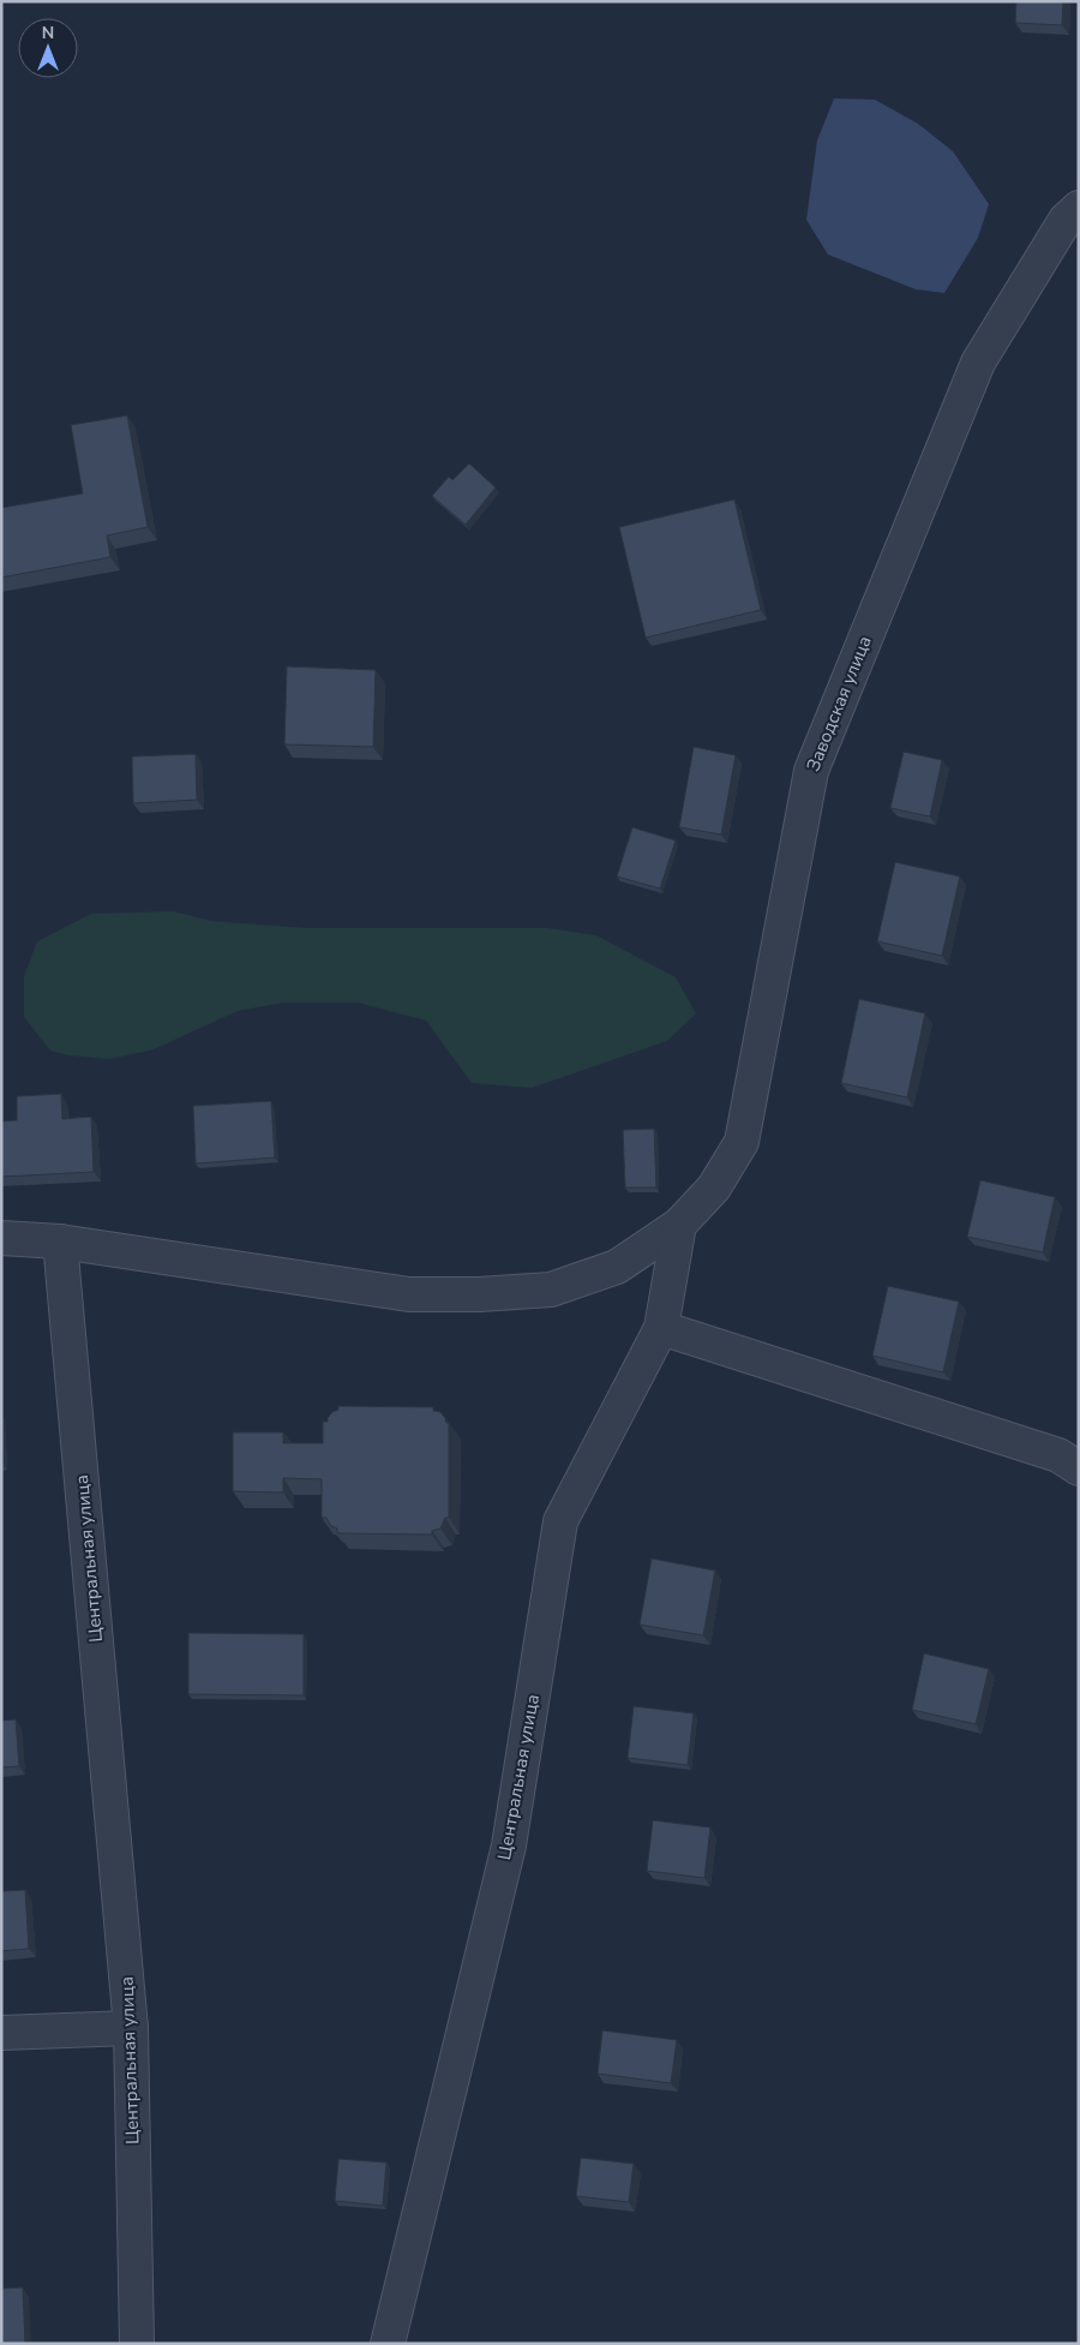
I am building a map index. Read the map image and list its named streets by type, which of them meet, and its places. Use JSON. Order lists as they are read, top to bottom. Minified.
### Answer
{"streets":{"street":["Заводская улица","Центральная улица"]},"crossings":[["Заводская улица","Центральная улица"]],"north":"top"}
